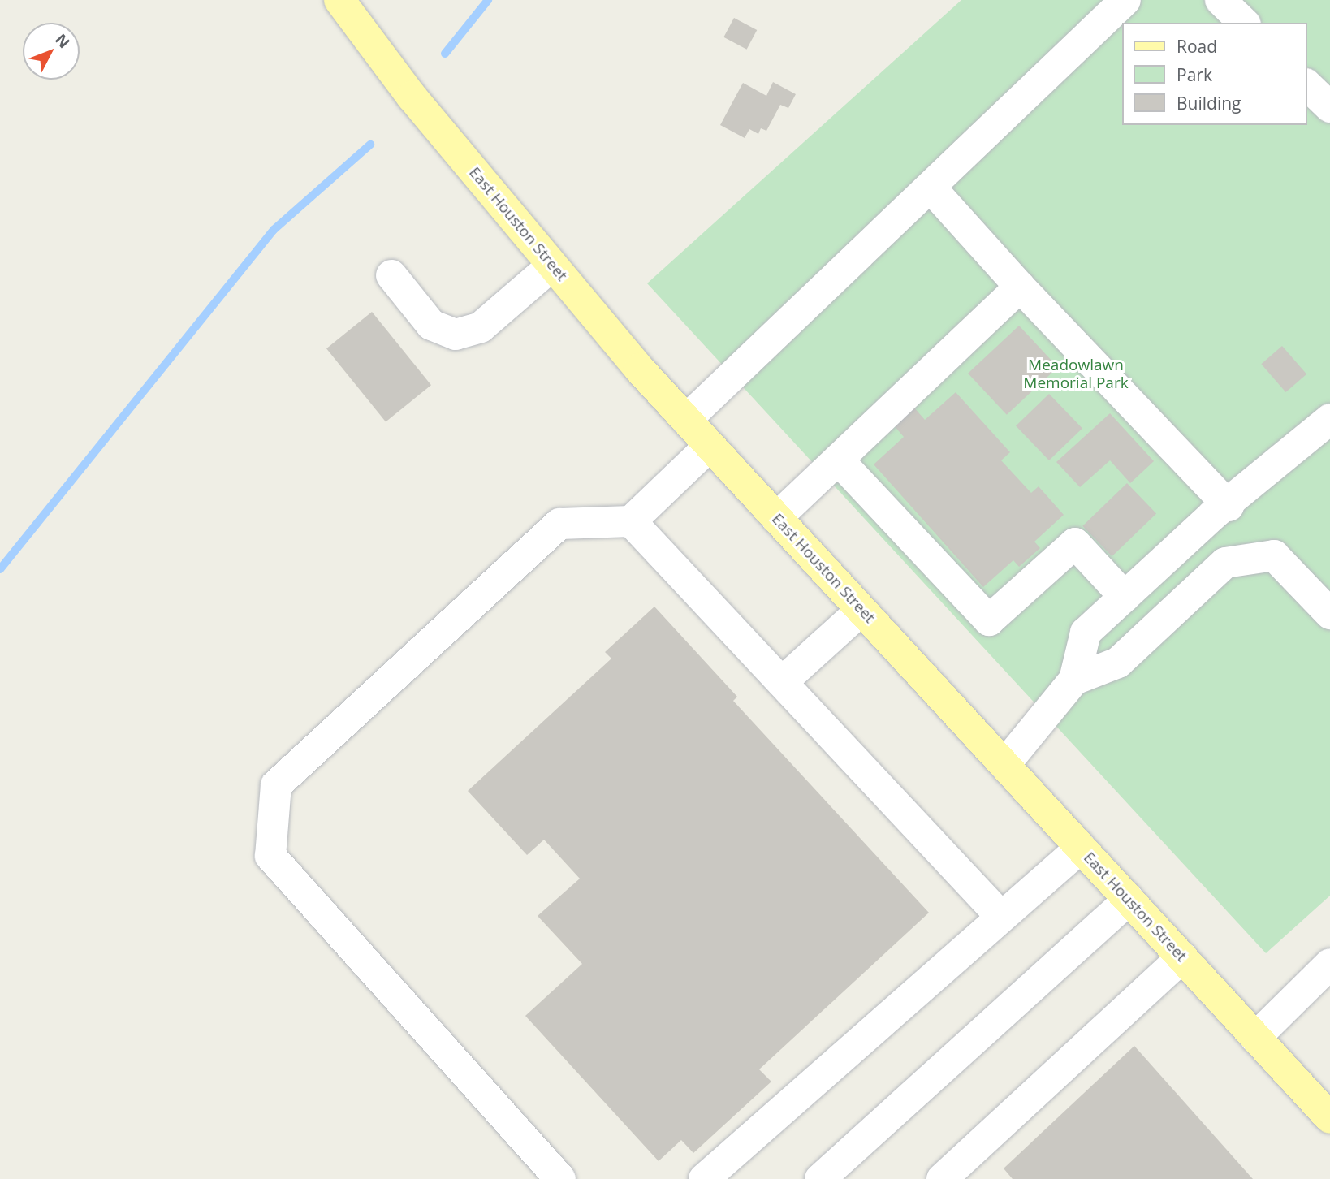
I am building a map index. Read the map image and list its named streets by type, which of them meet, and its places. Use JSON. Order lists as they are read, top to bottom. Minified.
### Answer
{"streets":{"main road":["East Houston Street"]},"parks":["Meadowlawn Memorial Park"],"legend":["Road","Park","Building"],"north":"top right"}
